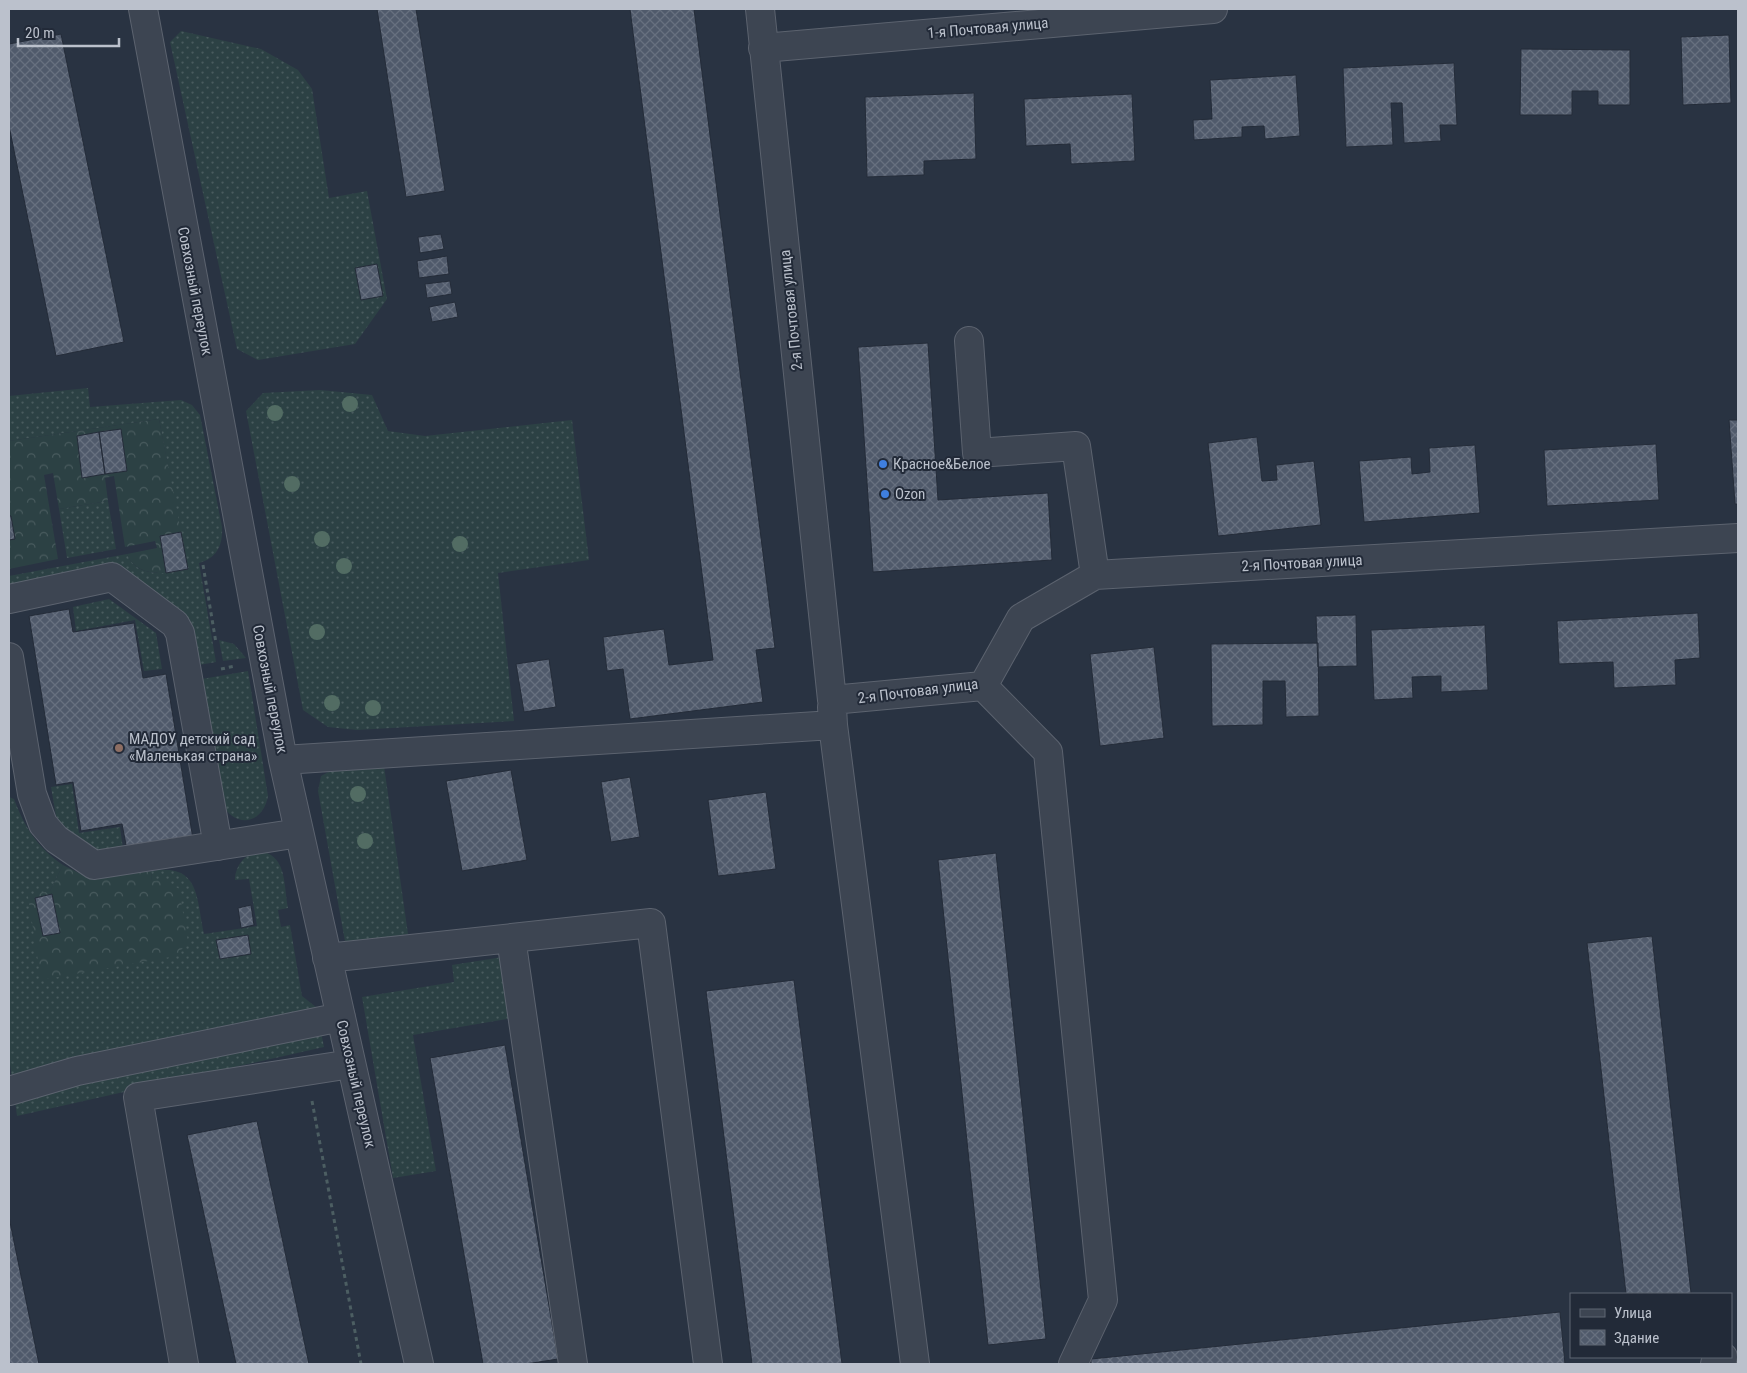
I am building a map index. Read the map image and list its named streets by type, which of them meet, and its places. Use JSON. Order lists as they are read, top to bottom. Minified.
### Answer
{"streets":{"street":["1-я Почтовая улица","Совхозный переулок","2-я Почтовая улица"]},"crossings":[["1-я Почтовая улица","2-я Почтовая улица"]],"places":["Красное&Белое","Ozon","МАДОУ детский сад «Маленькая страна»"],"legend":["Улица","Здание"],"scale_bar":"20 m"}
